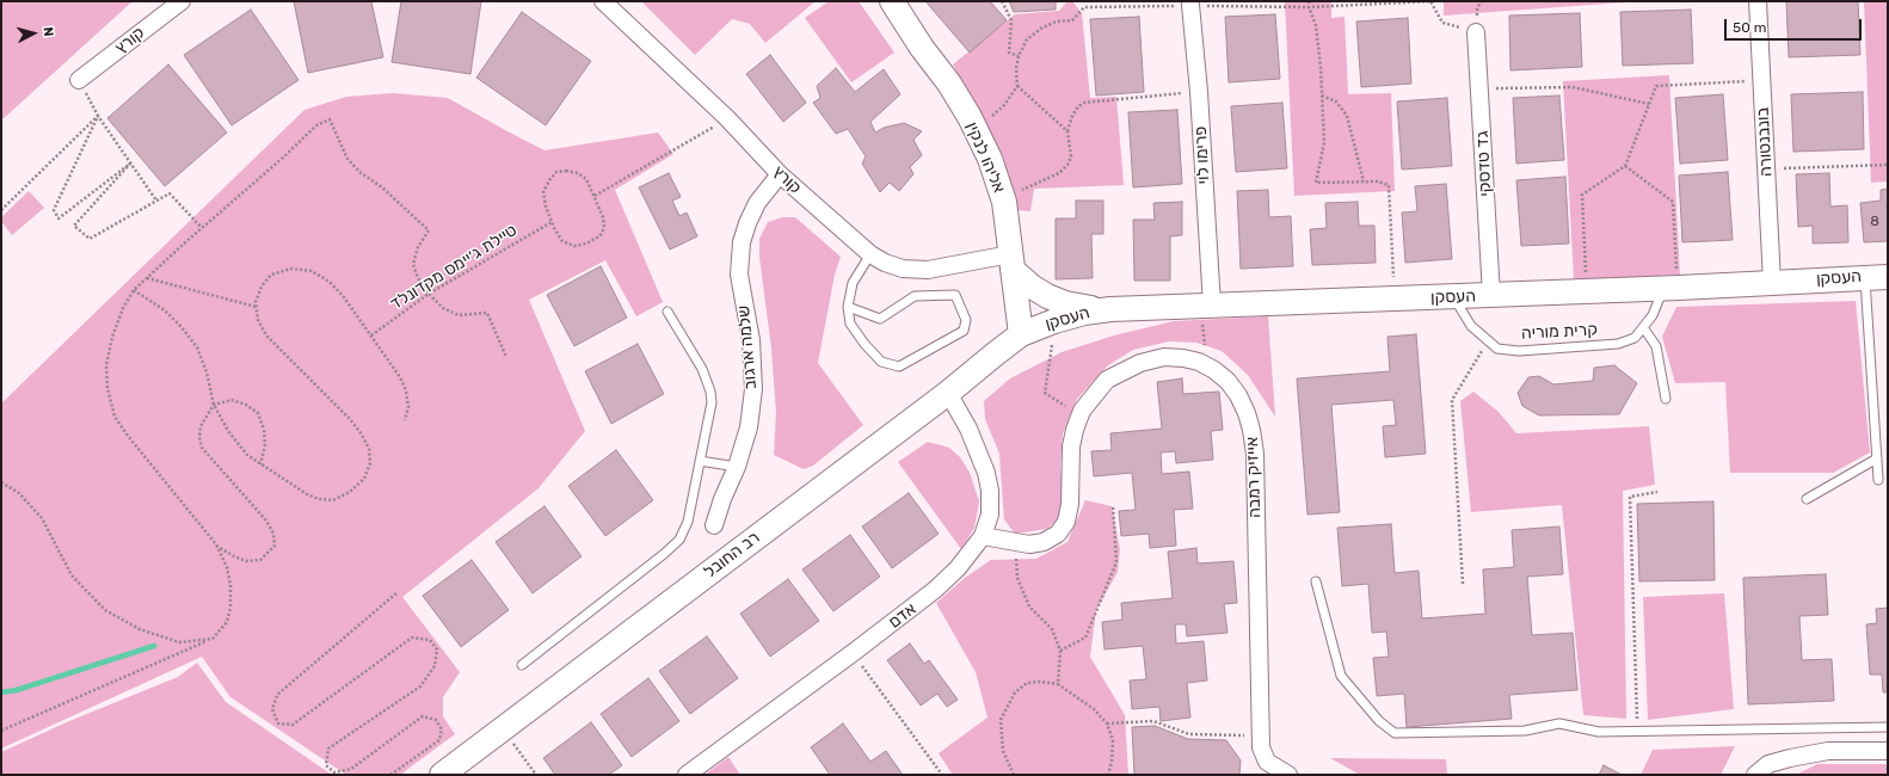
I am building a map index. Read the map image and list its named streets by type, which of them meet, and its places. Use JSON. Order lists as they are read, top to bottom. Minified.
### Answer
{"streets":{"street":["קורץ","בונבנטורה","פרימו לוי","אליהו לנקין","גד טדסקי","העסקן","שלמה ארגוב","אייזיק רמבה","רב החובל","אדם"],"lane":["קרית מוריה"],"path":["טיילת ג׳יימס מקדונלד"]},"crossings":[["קורץ","אליהו לנקין"],["קורץ","שלמה ארגוב"],["בונבנטורה","העסקן"],["פרימו לוי","העסקן"],["אליהו לנקין","העסקן"],["אליהו לנקין","רב החובל"],["גד טדסקי","העסקן"],["העסקן","קרית מוריה"],["העסקן","רב החובל"],["אייזיק רמבה","אדם"],["רב החובל","אדם"]],"house_numbers":["8"],"scale_bar":"50 m","north":"right"}
